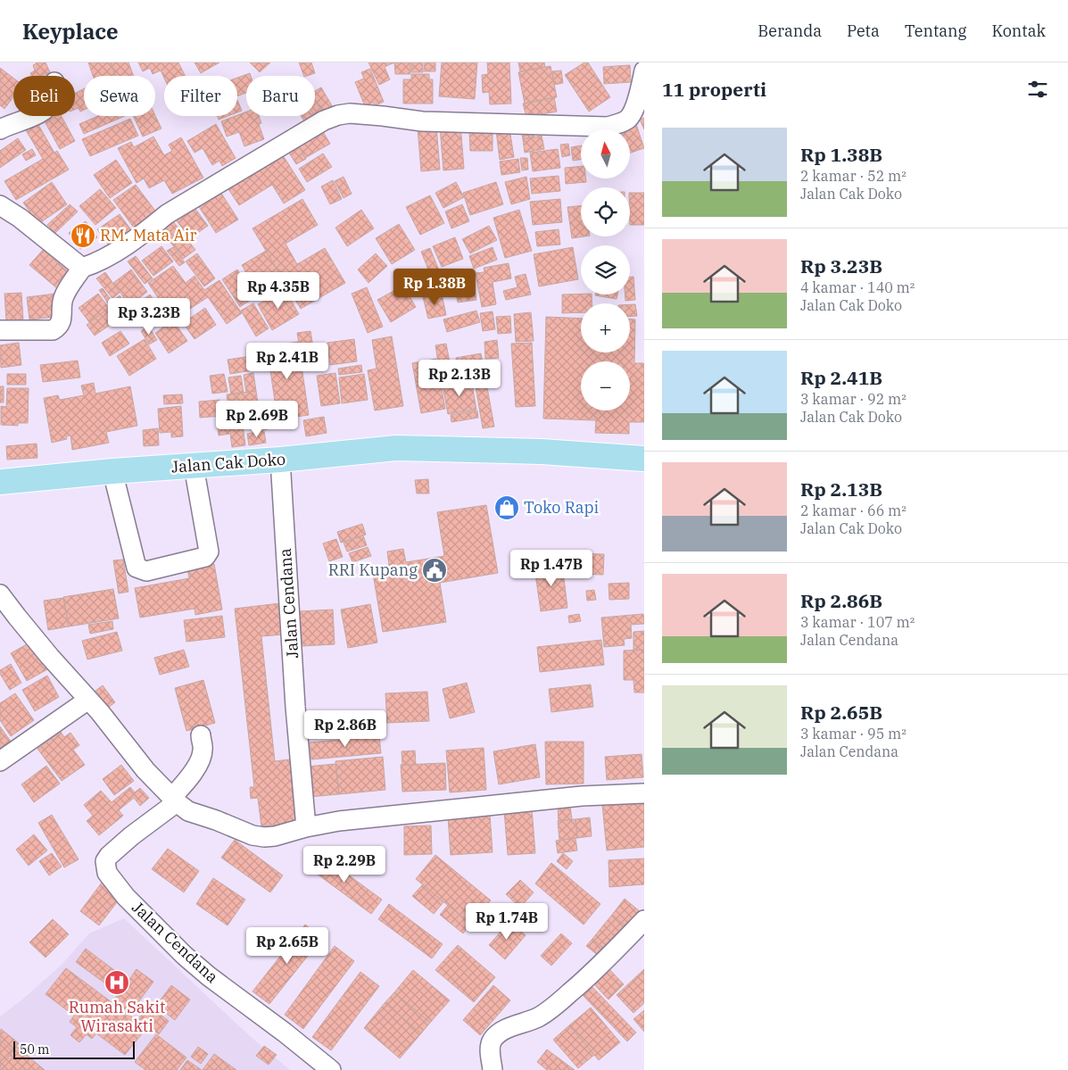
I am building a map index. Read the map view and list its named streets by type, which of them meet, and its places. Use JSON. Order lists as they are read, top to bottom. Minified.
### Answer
{"streets":{"main road":["Jalan Cak Doko"],"street":["Jalan Cendana"]},"crossings":[["Jalan Cak Doko","Jalan Cendana"]],"places":{"restaurant":["RM. Mata Air"],"shop":["Toko Rapi"],"public building":["RRI Kupang"],"hospital":["Rumah Sakit Wirasakti"]},"scale_bar":"50 m","north":"top","page":{"header":"Keyplace","nav":["Beranda","Peta","Tentang","Kontak"],"heading":"11 properti","chip":["Beli","Sewa","Filter","Baru"],"list":[{"name":"Rp 1.38B","note":"2 kamar · 52 m² · Jalan Cak Doko"},{"name":"Rp 3.23B","note":"4 kamar · 140 m² · Jalan Cak Doko"},{"name":"Rp 2.41B","note":"3 kamar · 92 m² · Jalan Cak Doko"},{"name":"Rp 2.13B","note":"2 kamar · 66 m² · Jalan Cak Doko"},{"name":"Rp 2.86B","note":"3 kamar · 107 m² · Jalan Cendana"},{"name":"Rp 2.65B","note":"3 kamar · 95 m² · Jalan Cendana"}],"map_buttons":["+","−"],"price":["Rp 1.38B","Rp 4.35B","Rp 3.23B","Rp 2.41B","Rp 2.13B","Rp 2.69B","Rp 1.47B","Rp 2.86B","Rp 2.29B","Rp 1.74B","Rp 2.65B"],"scale":"50 m"}}
